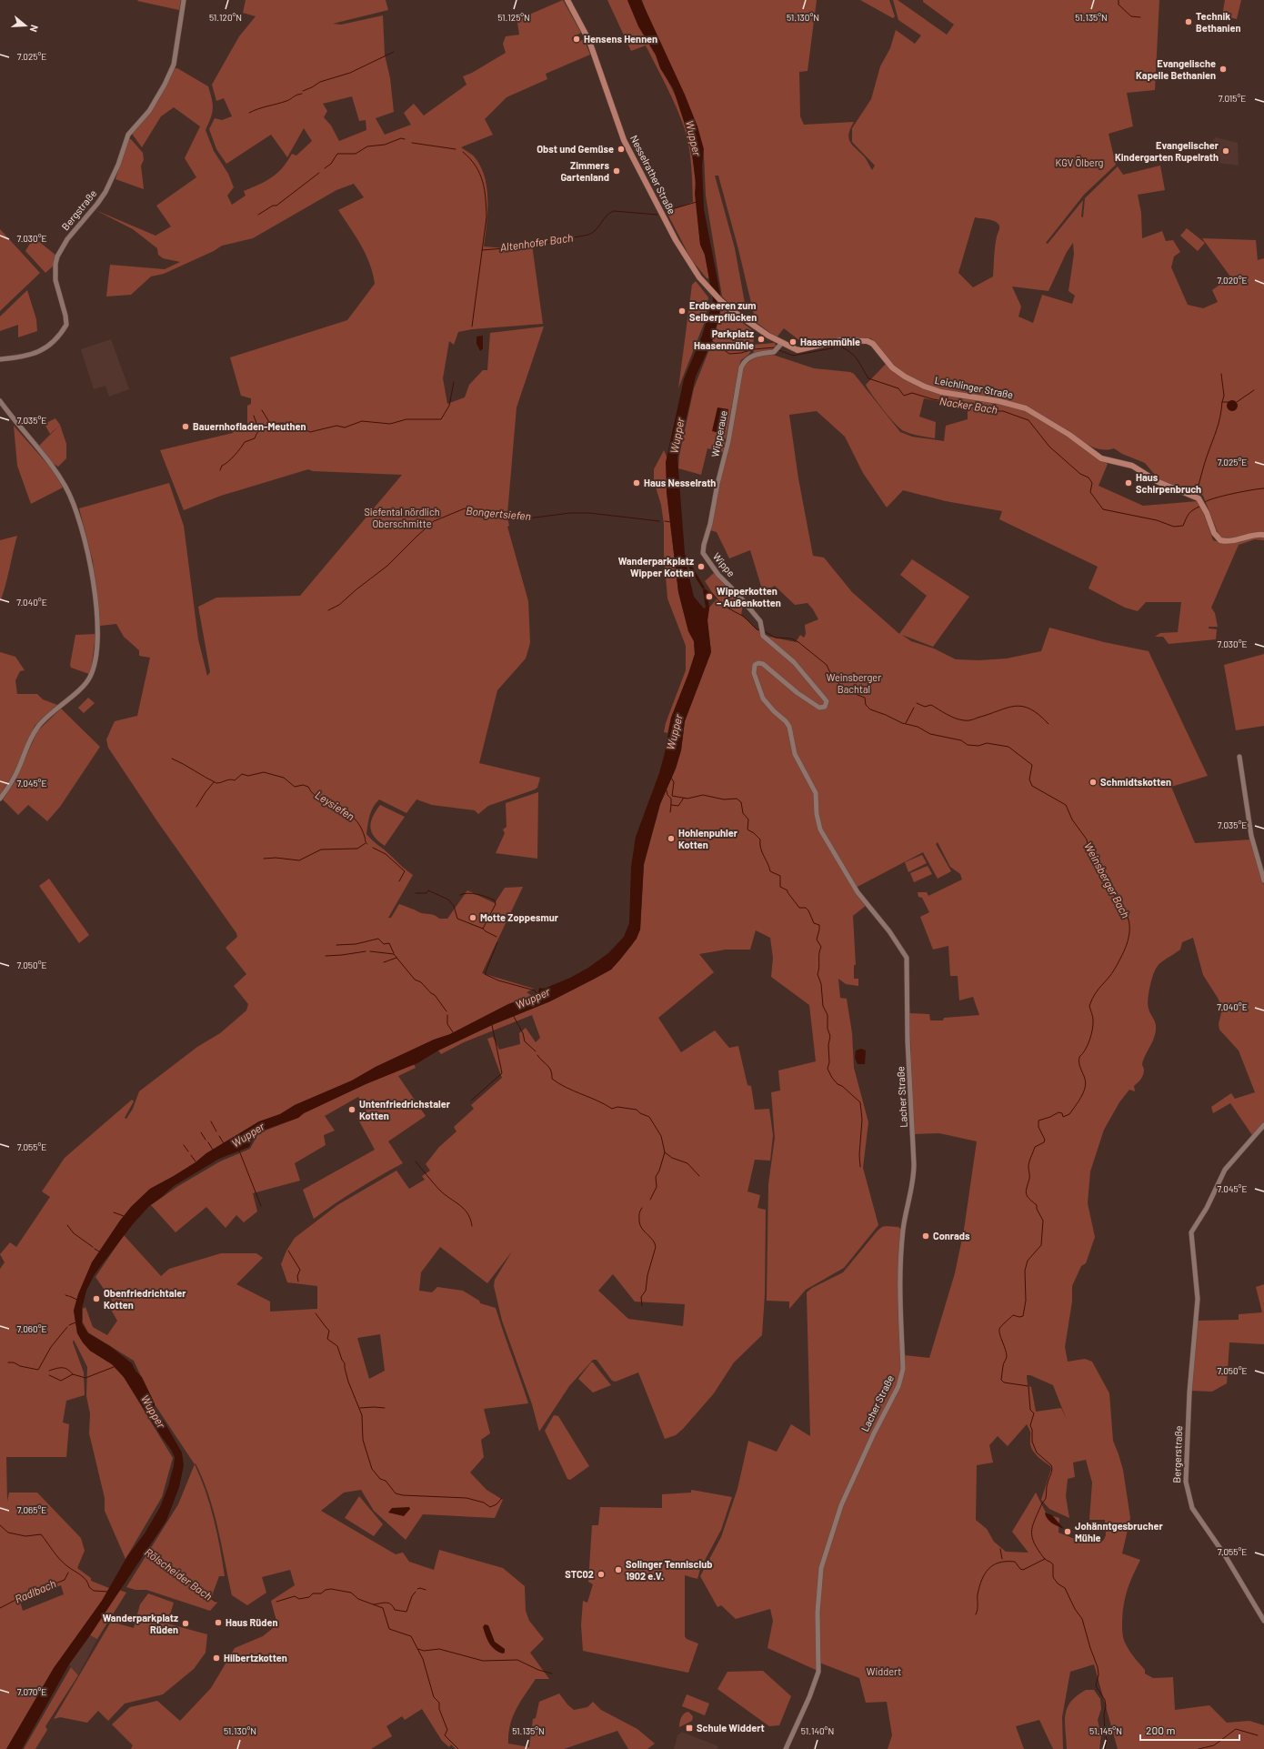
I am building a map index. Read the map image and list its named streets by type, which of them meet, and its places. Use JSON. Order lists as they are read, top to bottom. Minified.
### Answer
{"streets":{"main road":["Nesselrather Straße","Leichlinger Straße"],"street":["Bergstraße","Wipperaue","Wippe","Lacher Straße","Bergerstraße"]},"crossings":[["Nesselrather Straße","Leichlinger Straße"],["Leichlinger Straße","Wipperaue"],["Wipperaue","Wippe"],["Wippe","Lacher Straße"]],"water":["Wupper","Altenhofer Bach","Nacker Bach","Bongertsiefen","Leysiefen","Weinsberger Bach","Rölscheider Bach","Radlbach"],"parks":["KGV Ölberg","Siefental nördlich Oberschmitte","Weinsberger Bachtal","Widdert"],"places":{"other":["Technik Bethanien","Hensens Hennen","Evangelische Kapelle Bethanien","Obst und Gemüse","Evangelischer Kindergarten Rupelrath","Zimmers Gartenland","Erdbeeren zum Selberpflücken","Parkplatz Haasenmühle","Haasenmühle","Bauernhofladen-Meuthen","Haus Nesselrath","Haus Schirpenbruch","Wanderparkplatz Wipper Kotten","Wipperkotten – Außenkotten","Schmidtskotten","Hohlenpuhler Kotten","Motte Zoppesmur","Untenfriedrichstaler Kotten","Conrads","Obenfriedrichtaler Kotten","Johänntgesbrucher Mühle","Solinger Tennisclub 1902 e.V.","STC02","Haus Rüden","Wanderparkplatz Rüden","Hilbertzkotten"],"transit":["Schule Widdert"]},"scale_bar":"200 m","north":"right","coordinates":["51.120°N","51.125°N","51.130°N","51.135°N","7.025°E","7.015°E","7.030°E","7.020°E","7.035°E","7.040°E","7.045°E","7.050°E","7.055°E","7.060°E","7.065°E","7.070°E","51.140°N","51.145°N"]}
